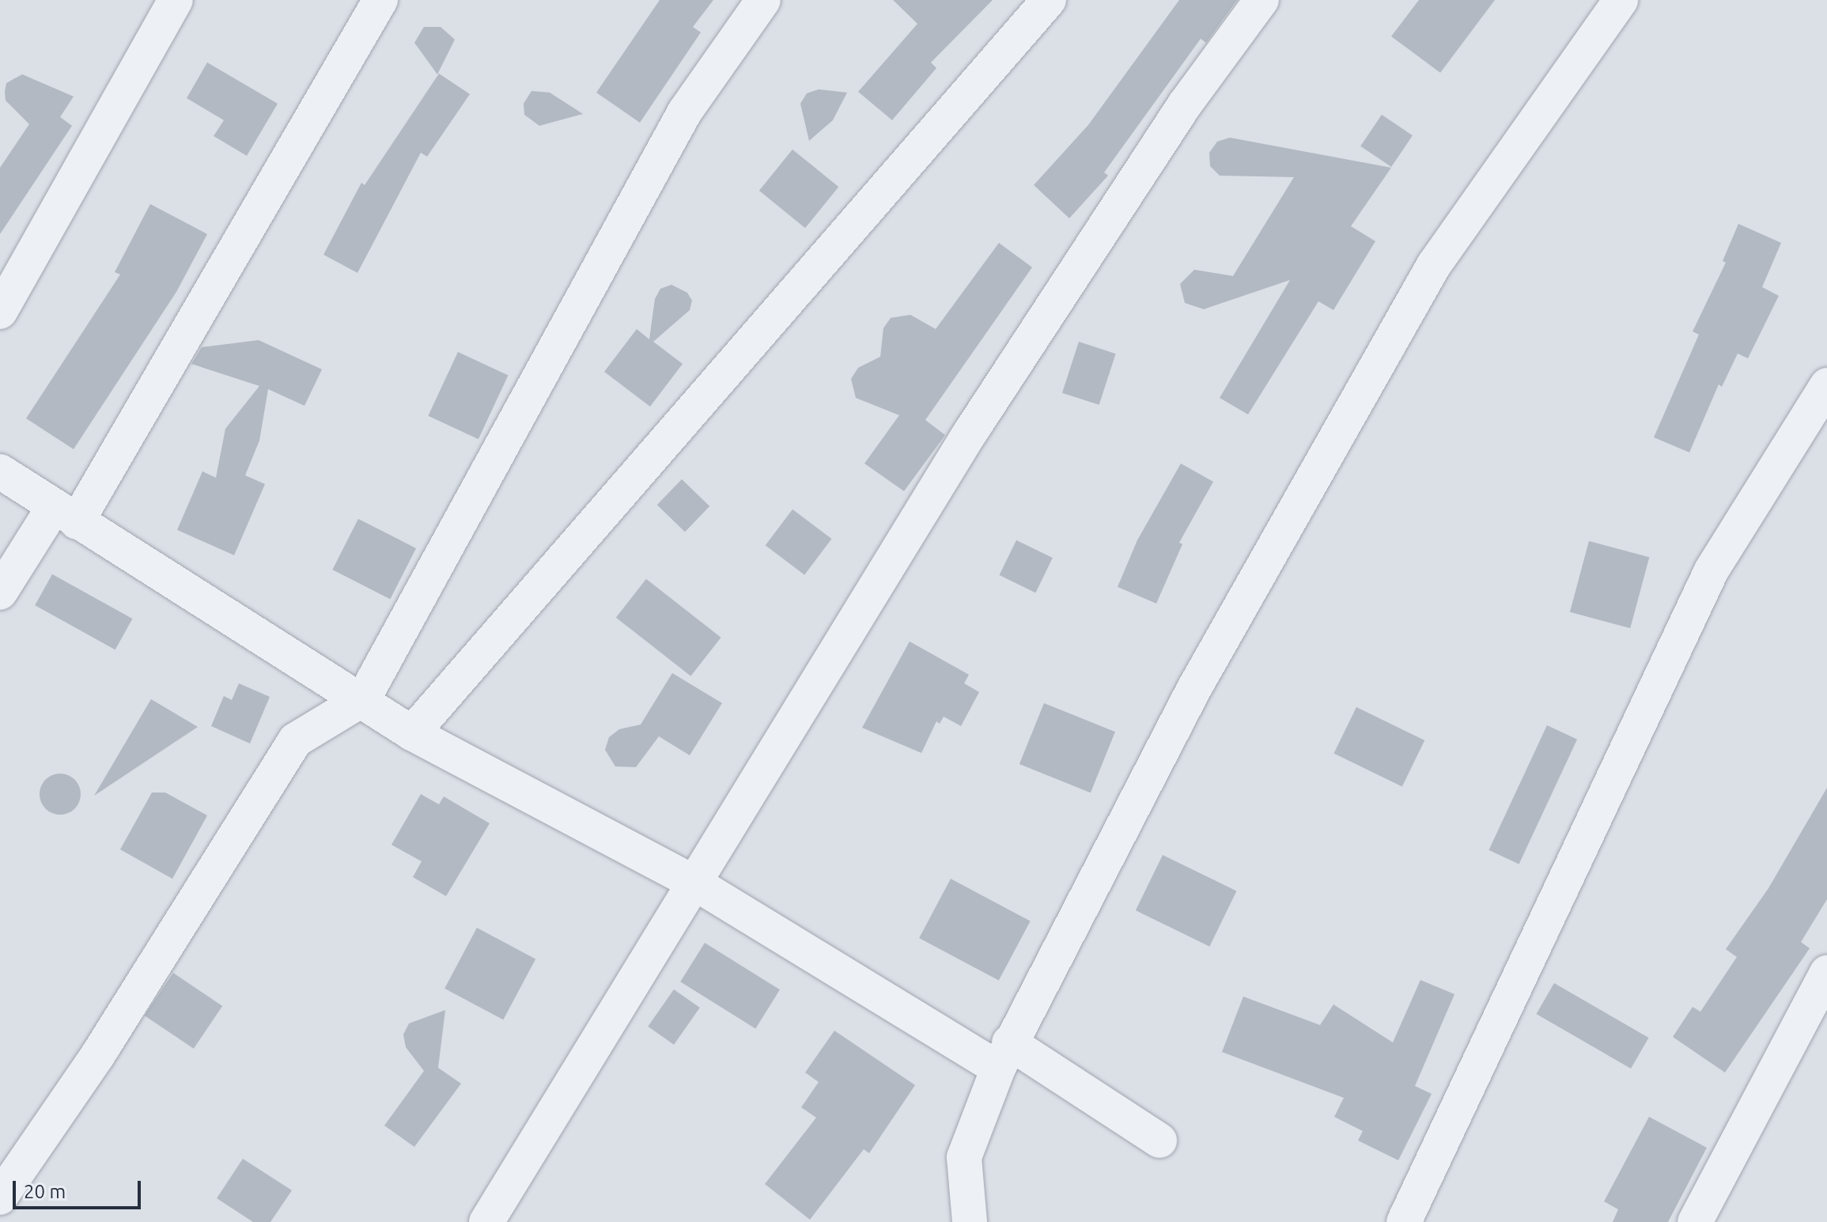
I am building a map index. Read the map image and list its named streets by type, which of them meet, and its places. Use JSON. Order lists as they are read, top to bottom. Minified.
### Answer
{"scale_bar":"20 m"}
